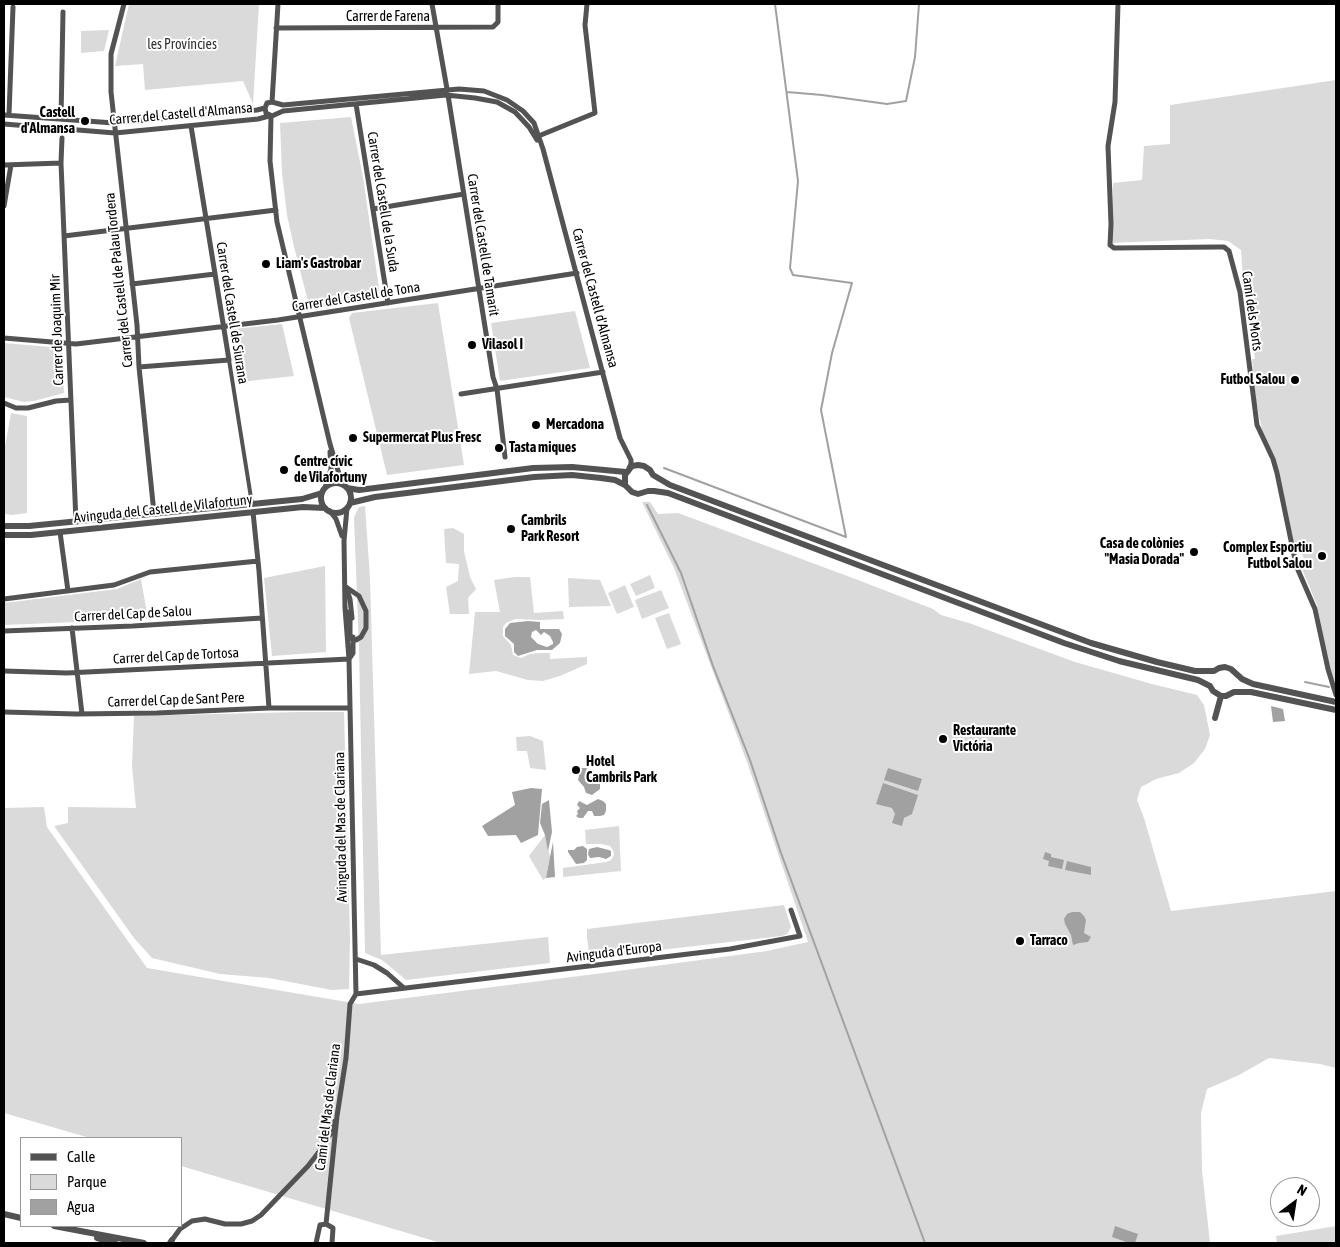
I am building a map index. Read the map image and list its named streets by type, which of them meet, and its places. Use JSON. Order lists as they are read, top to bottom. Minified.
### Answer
{"streets":{"street":["Carrer de Farena","Carrer del Castell d'Almansa","Carrer del Castell de la Suda","Carrer del Castell de Tamarit","Carrer del Castell de Palau Tordera","Carrer del Castell de Tona","Camí dels Morts","Carrer del Castell de Siurana","Carrer de Joaquim Mir","Avinguda del Castell de Vilafortuny","Carrer del Cap de Salou","Carrer del Cap de Tortosa","Carrer del Cap de Sant Pere","Avinguda del Mas de Clariana","Avinguda d'Europa","Camí del Mas de Clariana"]},"crossings":[["Carrer de Farena","Carrer del Castell de Tamarit"],["Carrer del Castell d'Almansa","Carrer del Castell de la Suda"],["Carrer del Castell d'Almansa","Carrer del Castell de Tamarit"],["Carrer del Castell d'Almansa","Carrer del Castell de Palau Tordera"],["Carrer del Castell d'Almansa","Carrer del Castell de Tona"],["Carrer del Castell d'Almansa","Carrer del Castell de Siurana"],["Carrer del Castell de la Suda","Carrer del Castell de Tona"],["Carrer del Castell de Tamarit","Carrer del Castell de Tona"],["Carrer del Castell de Palau Tordera","Carrer del Castell de Tona"],["Carrer del Castell de Palau Tordera","Avinguda del Castell de Vilafortuny"],["Carrer del Castell de Tona","Carrer del Castell de Siurana"],["Carrer del Castell de Tona","Carrer de Joaquim Mir"],["Carrer del Castell de Siurana","Avinguda del Castell de Vilafortuny"],["Carrer de Joaquim Mir","Avinguda del Castell de Vilafortuny"],["Avinguda del Castell de Vilafortuny","Avinguda del Mas de Clariana"],["Carrer del Cap de Tortosa","Avinguda del Mas de Clariana"],["Carrer del Cap de Sant Pere","Avinguda del Mas de Clariana"],["Avinguda del Mas de Clariana","Avinguda d'Europa"],["Avinguda del Mas de Clariana","Camí del Mas de Clariana"],["Avinguda d'Europa","Camí del Mas de Clariana"]],"parks":["les Províncies"],"places":["Castell d'Almansa","Liam's Gastrobar","Vilasol I","Futbol Salou","Mercadona","Supermercat Plus Fresc","Tasta miques","Centre cívic de Vilafortuny","Cambrils Park Resort","Casa de colònies \"Masia Dorada\"","Complex Esportiu Futbol Salou","Restaurante Victória","Hotel Cambrils Park","Tarraco"],"legend":["Calle","Parque","Agua"],"north":"top right"}
